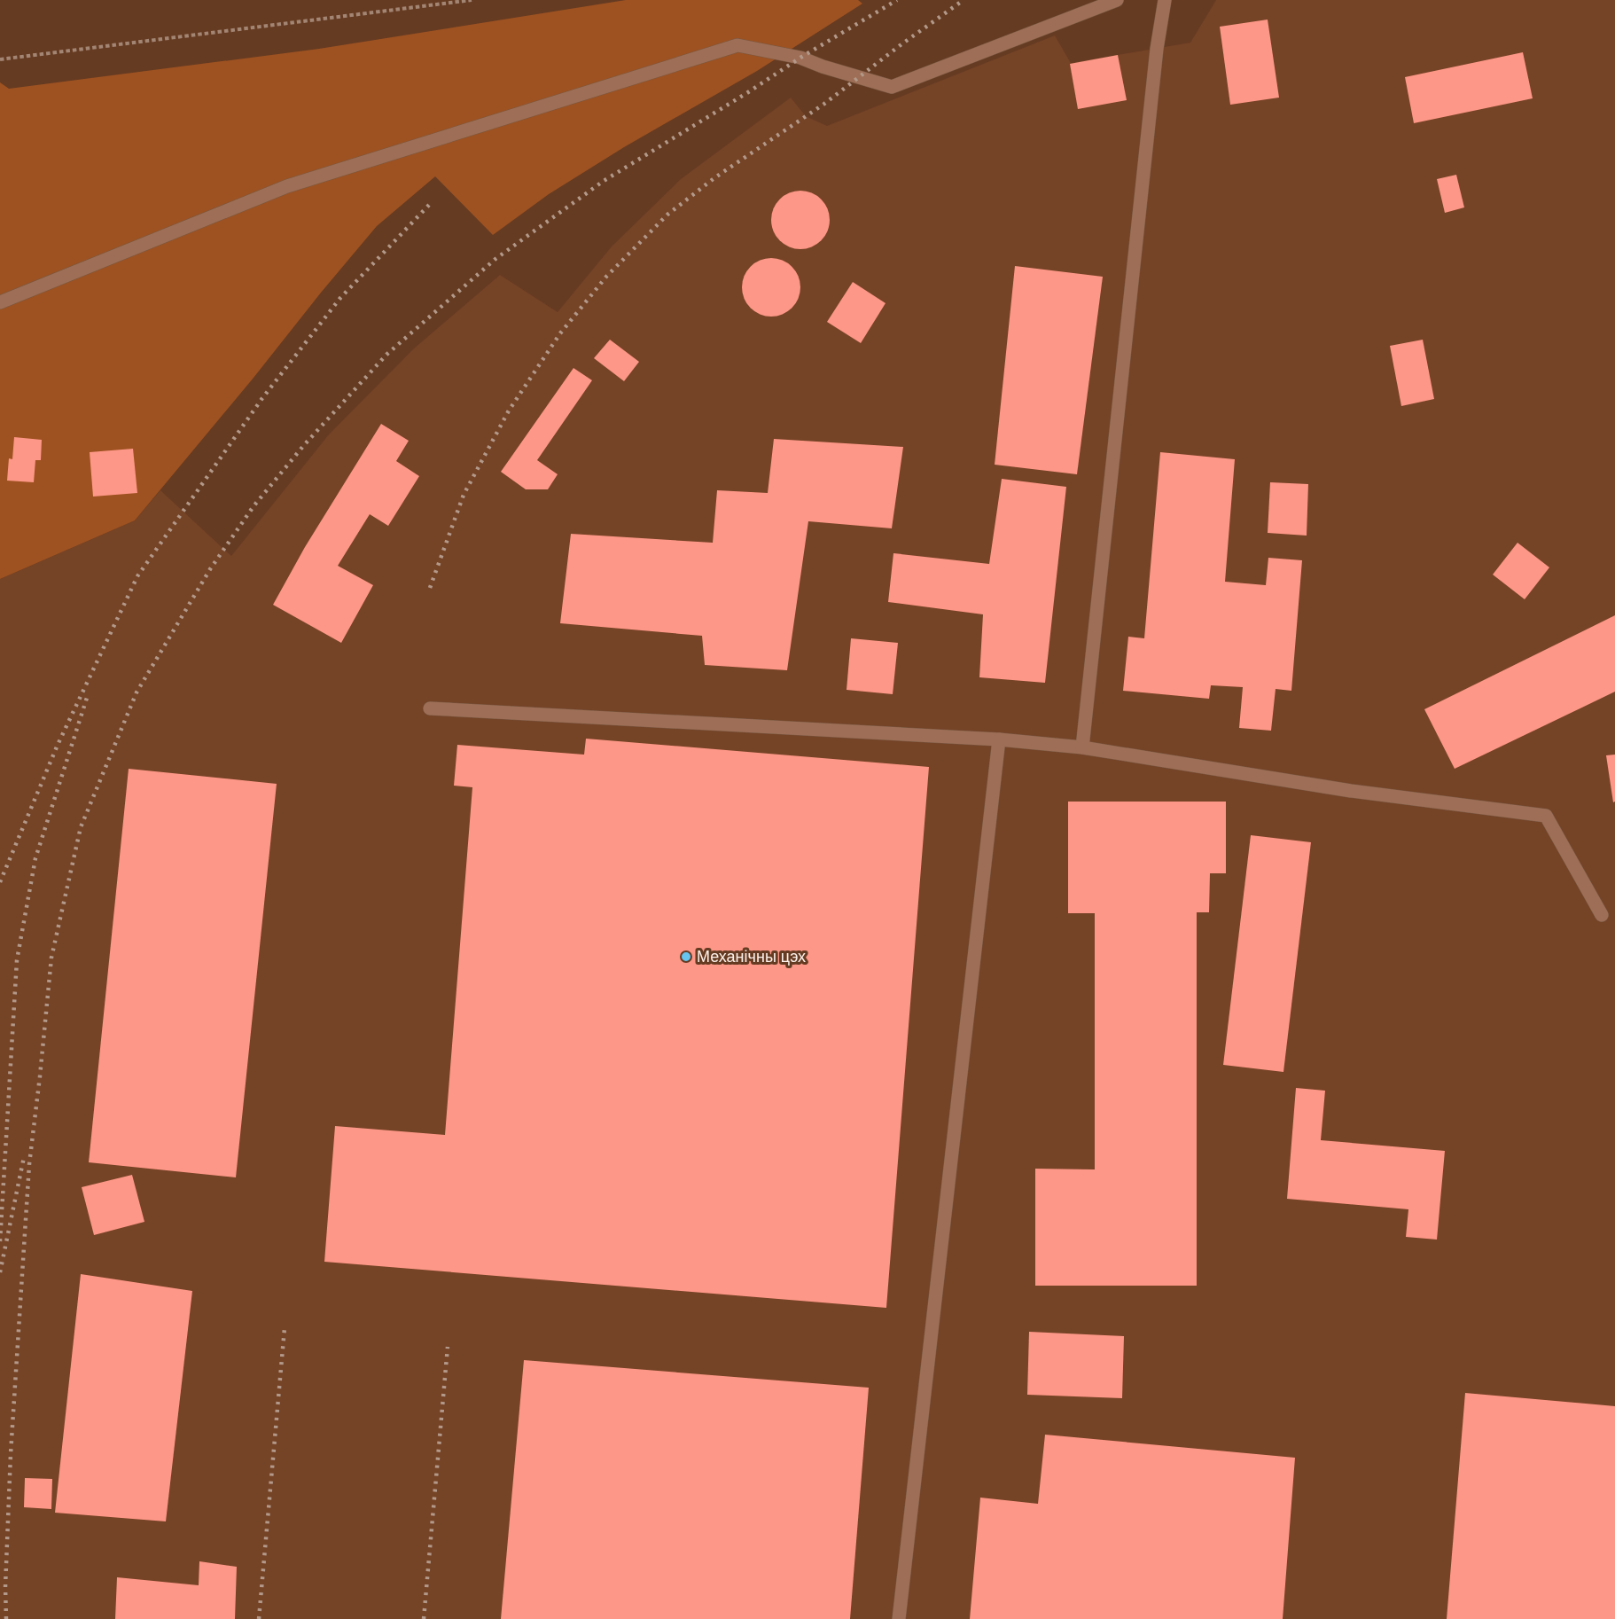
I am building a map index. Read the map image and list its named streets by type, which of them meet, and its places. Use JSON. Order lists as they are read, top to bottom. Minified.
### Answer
{"places":["Механічны цэх"]}
